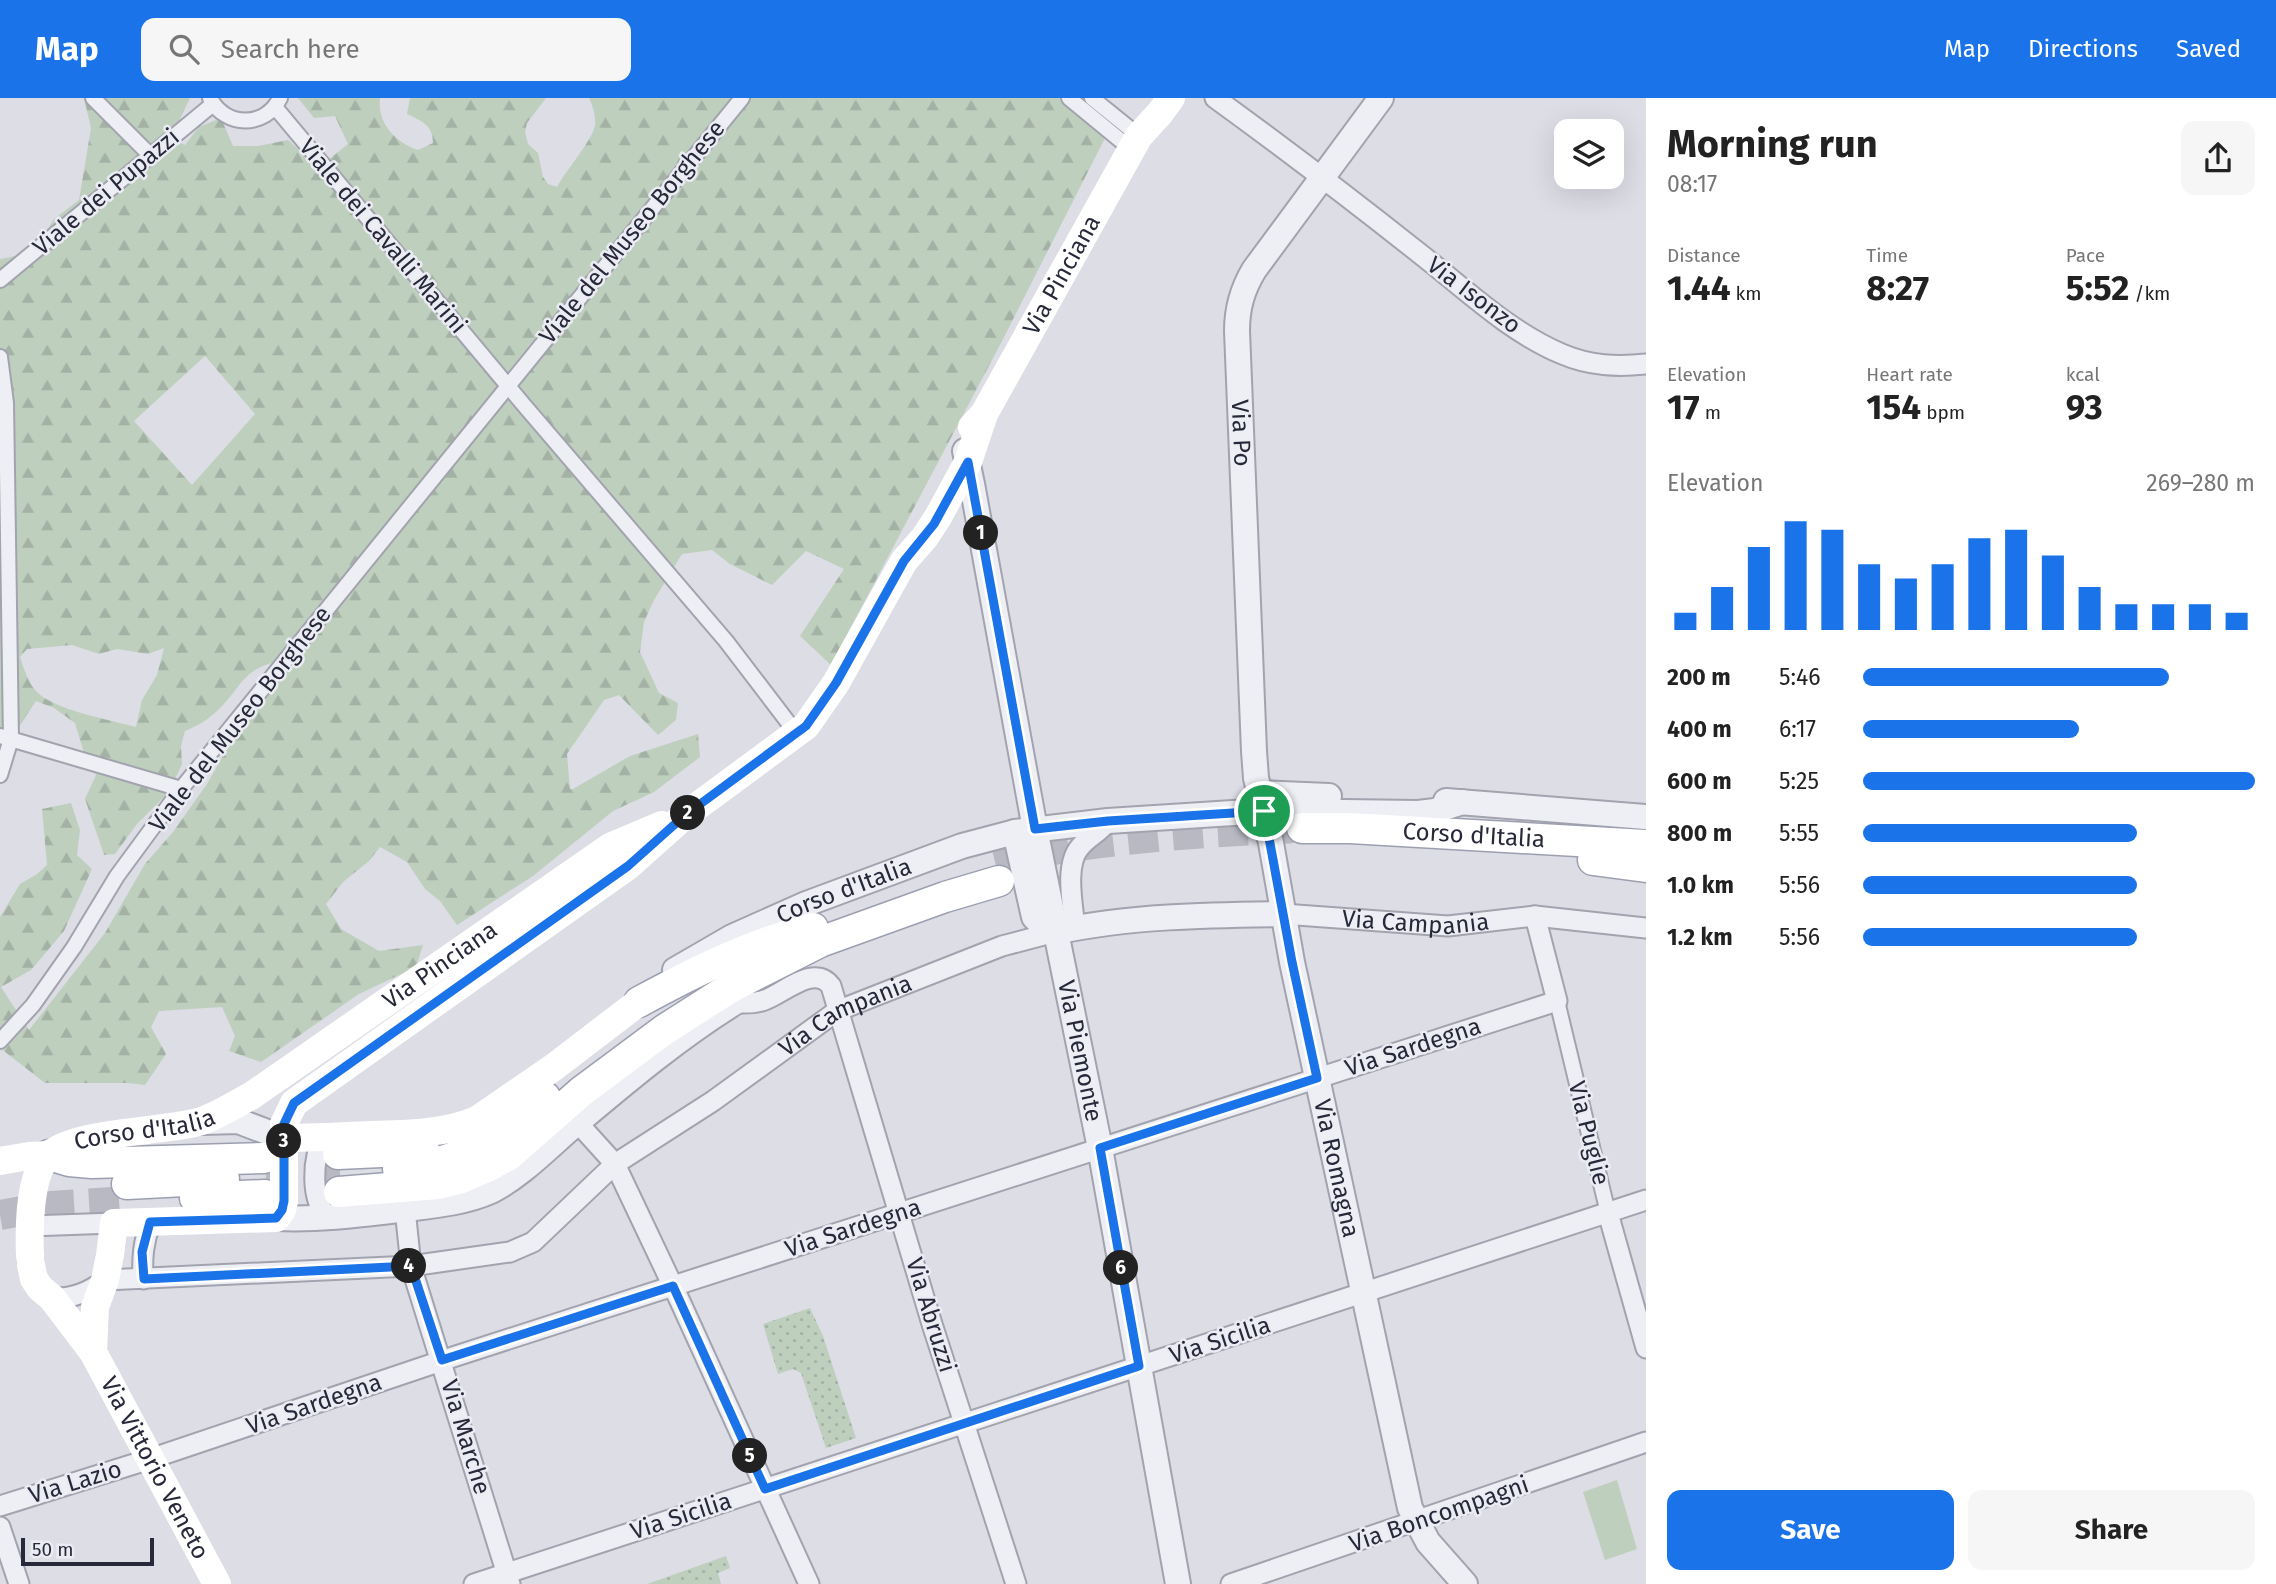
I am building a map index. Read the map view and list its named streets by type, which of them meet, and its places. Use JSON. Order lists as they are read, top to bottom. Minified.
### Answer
{"streets":{"main road":["Via Pinciana","Corso d'Italia","Via Vittorio Veneto"],"street":["Viale dei Pupazzi","Viale del Museo Borghese","Viale dei Cavalli Marini","Via Isonzo","Via Po","Via Campania","Via Sardegna","Via Piemonte","Via Puglie","Via Romagna","Via Abruzzi","Via Sicilia","Via Marche","Via Lazio","Via Boncompagni"]},"crossings":[["Viale del Museo Borghese","Viale dei Cavalli Marini"],["Viale dei Cavalli Marini","Via Pinciana"],["Via Pinciana","Corso d'Italia"],["Via Pinciana","Via Piemonte"],["Via Isonzo","Via Po"],["Via Po","Corso d'Italia"],["Via Po","Via Romagna"],["Corso d'Italia","Via Piemonte"],["Corso d'Italia","Via Romagna"],["Corso d'Italia","Via Abruzzi"],["Corso d'Italia","Via Marche"],["Corso d'Italia","Via Vittorio Veneto"],["Via Campania","Via Piemonte"],["Via Campania","Via Puglie"],["Via Campania","Via Romagna"],["Via Campania","Via Abruzzi"],["Via Campania","Via Marche"],["Via Sardegna","Via Piemonte"],["Via Sardegna","Via Puglie"],["Via Sardegna","Via Romagna"],["Via Sardegna","Via Abruzzi"],["Via Sardegna","Via Marche"],["Via Sardegna","Via Vittorio Veneto"],["Via Sardegna","Via Lazio"],["Via Piemonte","Via Sicilia"],["Via Puglie","Via Sicilia"],["Via Romagna","Via Sicilia"],["Via Romagna","Via Boncompagni"],["Via Abruzzi","Via Sicilia"],["Via Sicilia","Via Marche"],["Via Vittorio Veneto","Via Lazio"]],"scale_bar":"50 m","page":{"header":"Map","search":"Search here","nav":["Map","Directions","Saved"],"heading":["Morning run","08:17"],"stats":[["Distance","1.44 km"],["Time","8:27"],["Pace","5:52 /km"],["Elevation","17 m"],["Heart rate","154 bpm"],["kcal","93"]],"chart":["Elevation","269–280 m"],"pins":["1","2","3","4","6","5"],"list":[{"name":"200 m","note":"5:46"},{"name":"400 m","note":"6:17"},{"name":"600 m","note":"5:25"},{"name":"800 m","note":"5:55"},{"name":"1.0 km","note":"5:56"},{"name":"1.2 km","note":"5:56"}],"buttons":["Save","Share"],"scale":"50 m"}}
